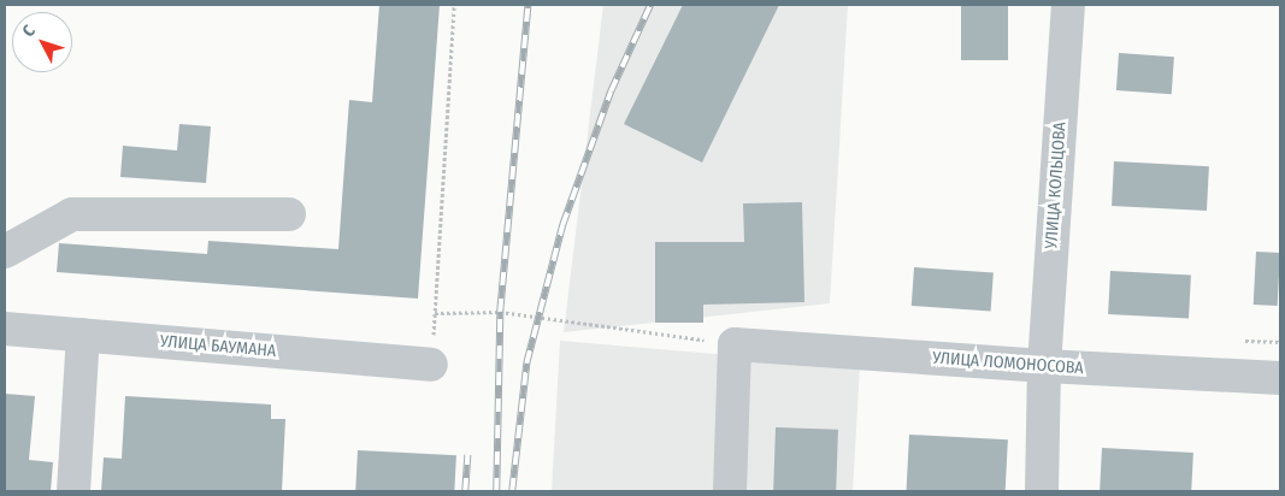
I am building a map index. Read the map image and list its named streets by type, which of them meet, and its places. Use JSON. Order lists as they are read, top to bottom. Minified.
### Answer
{"streets":{"street":["УЛИЦА КОЛЬЦОВА","УЛИЦА БАУМАНА","УЛИЦА ЛОМОНОСОВА"]},"crossings":[["УЛИЦА КОЛЬЦОВА","УЛИЦА ЛОМОНОСОВА"]],"north":"top left"}
